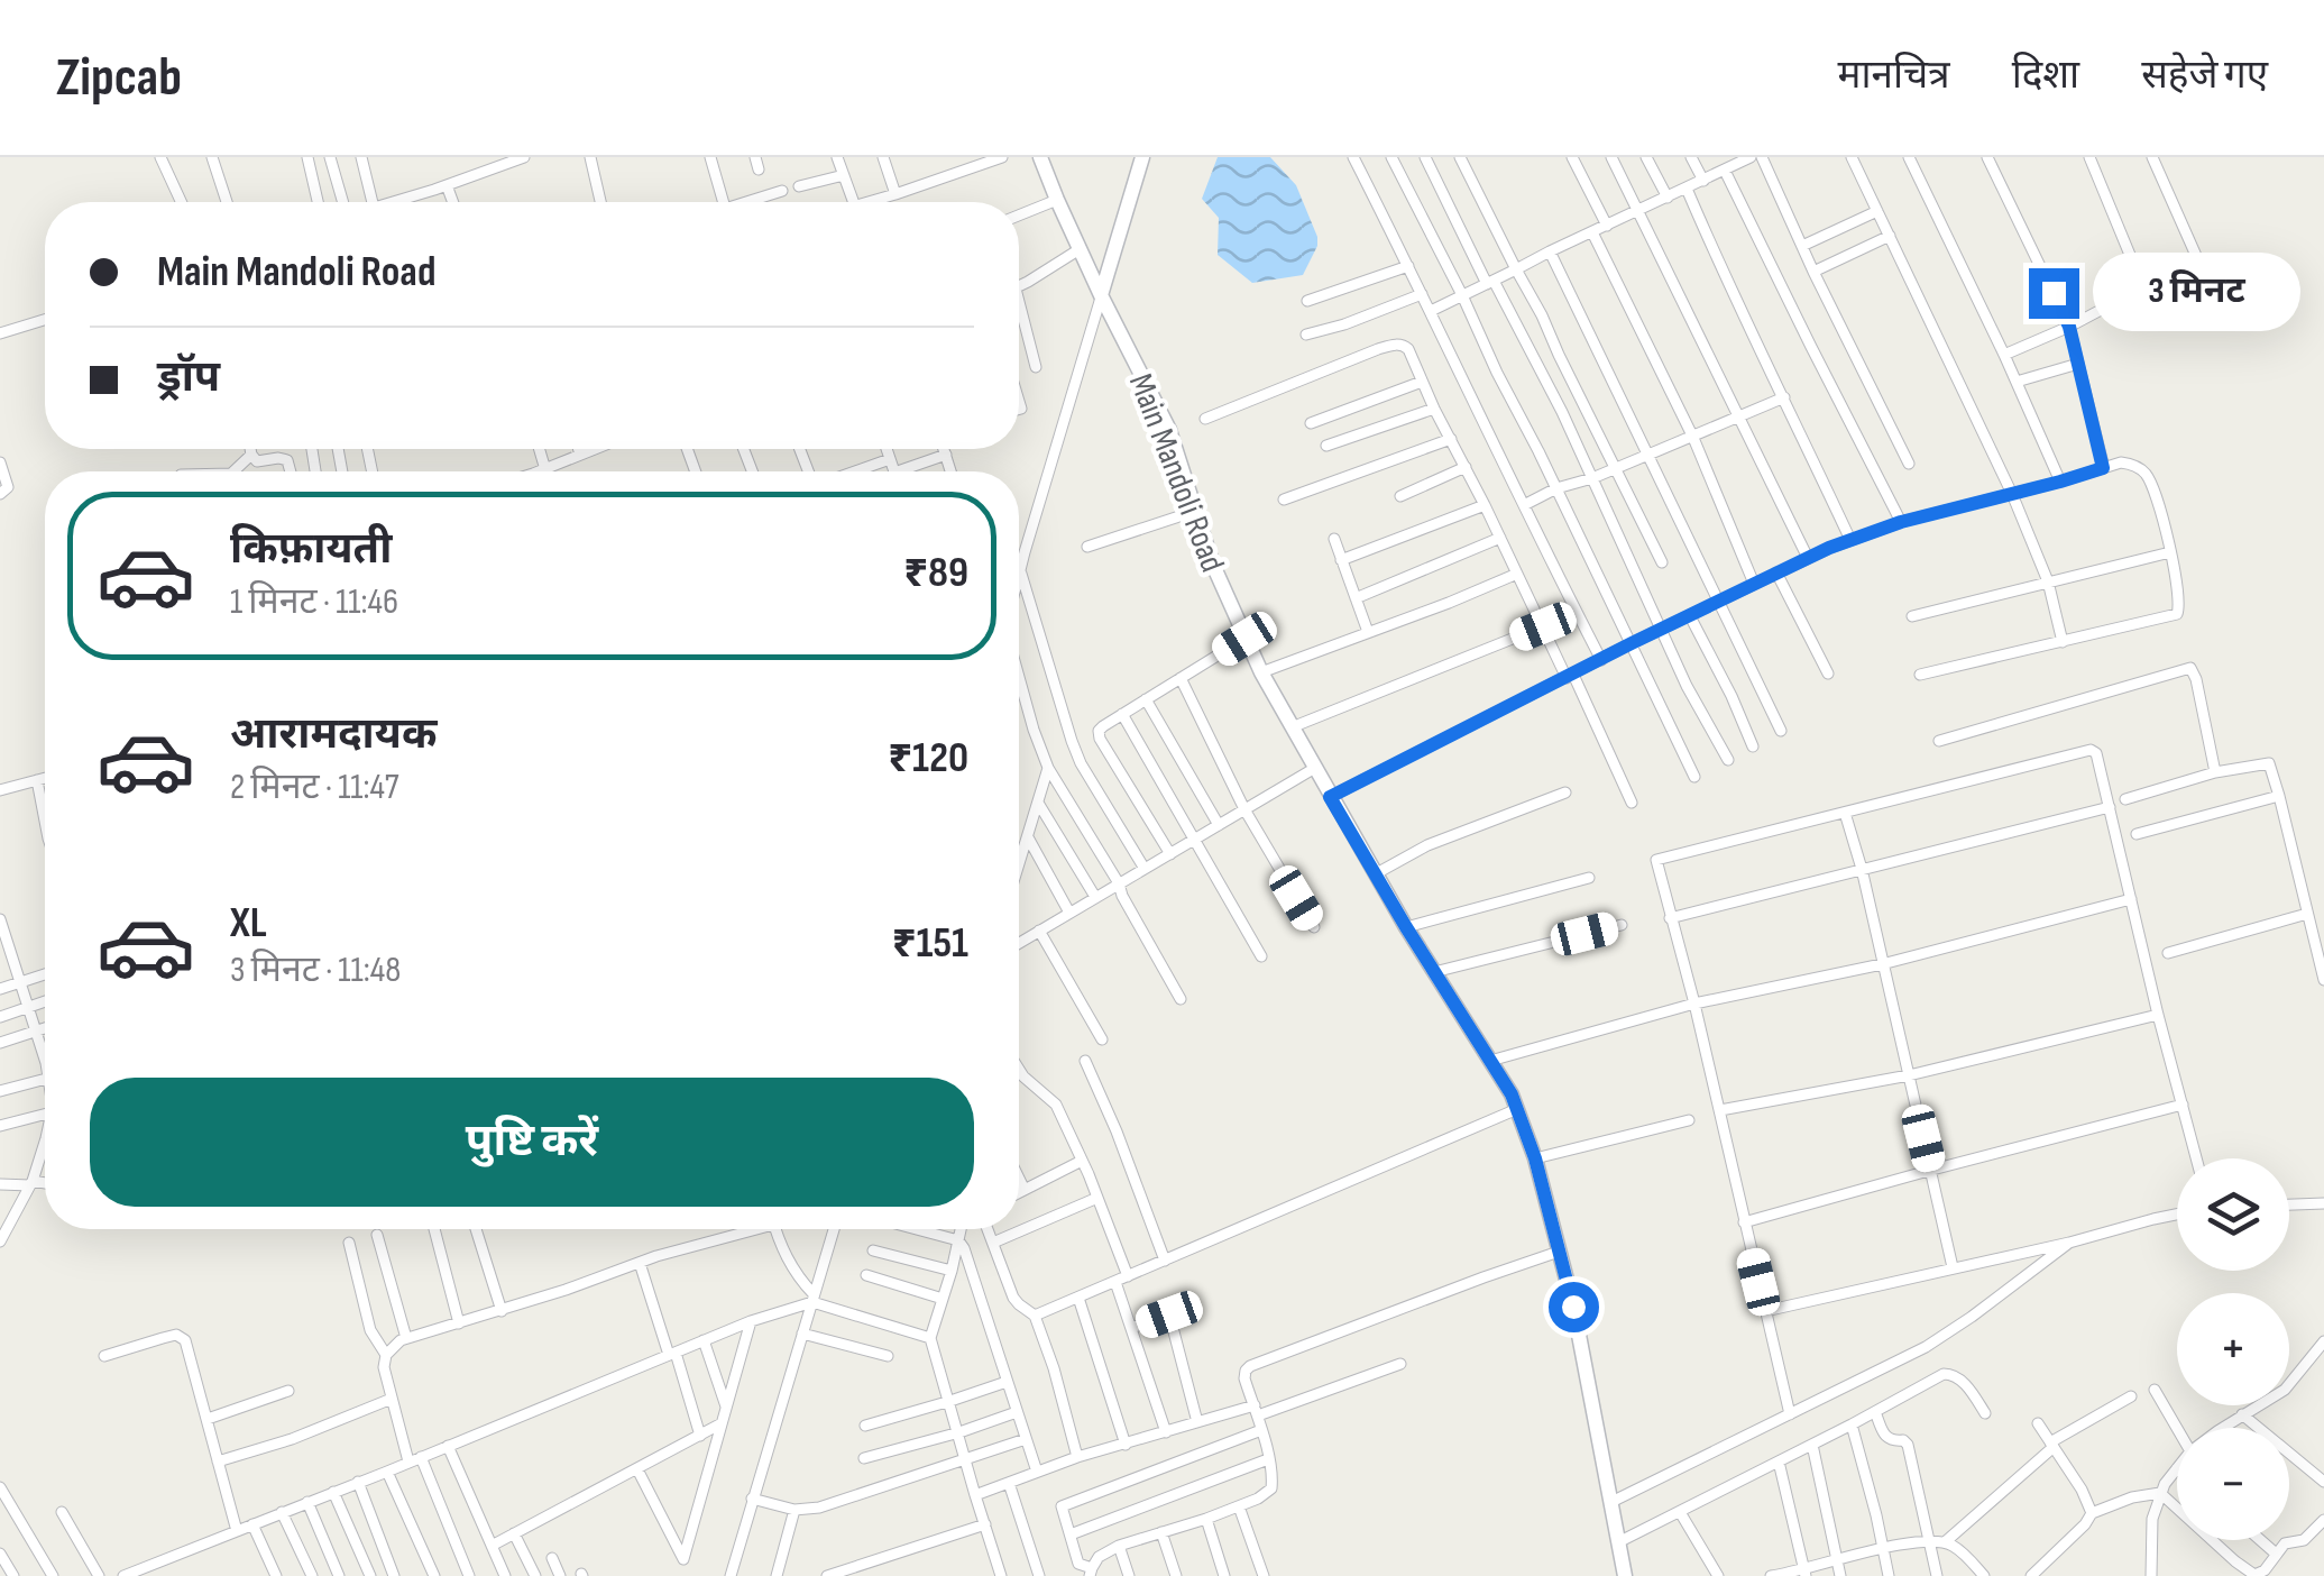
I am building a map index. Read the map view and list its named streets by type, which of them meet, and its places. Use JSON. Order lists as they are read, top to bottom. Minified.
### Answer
{"streets":{"street":["Main Mandoli Road"]},"page":{"header":"Zipcab","nav":["मानचित्र","दिशा","सहेजे गए"],"banner":["Main Mandoli Road","ड्रॉप"],"bubble":"3 मिनट","list":[{"name":"किफ़ायती","note":"1 मिनट · 11:46","value":"₹89"},{"name":"आरामदायक","note":"2 मिनट · 11:47","value":"₹120"},{"name":"XL","note":"3 मिनट · 11:48","value":"₹151"}],"buttons":"पुष्टि करें","map_buttons":["+","−"]}}
